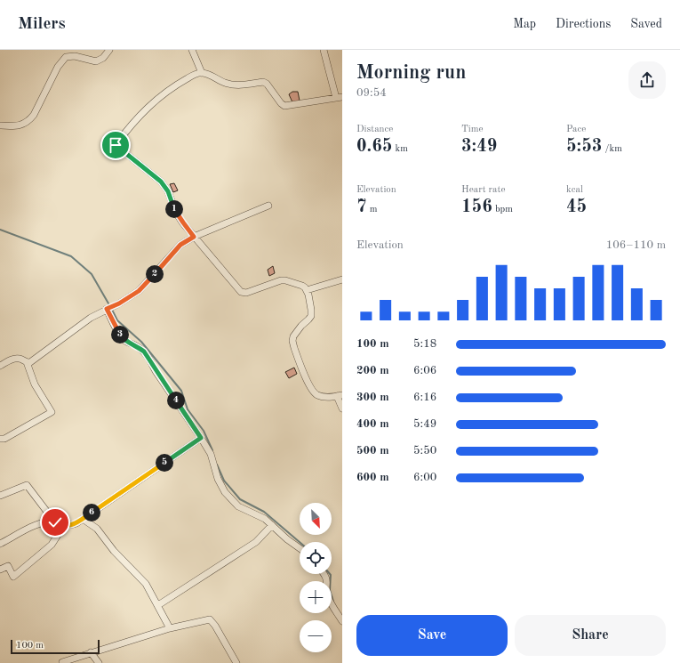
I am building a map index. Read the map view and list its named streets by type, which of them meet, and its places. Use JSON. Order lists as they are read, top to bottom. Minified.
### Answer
{"scale_bar":"100 m","north":"bottom right","page":{"header":"Milers","nav":["Map","Directions","Saved"],"heading":["Morning run","09:54"],"stats":[["Distance","0.65 km"],["Time","3:49"],["Pace","5:53 /km"],["Elevation","7 m"],["Heart rate","156 bpm"],["kcal","45"]],"pins":["1","2","3","4","5","6"],"chart":["Elevation","106–110 m"],"list":[{"name":"100 m","note":"5:18"},{"name":"200 m","note":"6:06"},{"name":"300 m","note":"6:16"},{"name":"400 m","note":"5:49"},{"name":"500 m","note":"5:50"},{"name":"600 m","note":"6:00"}],"map_buttons":["+","−"],"buttons":["Save","Share"],"scale":"100 m"}}
